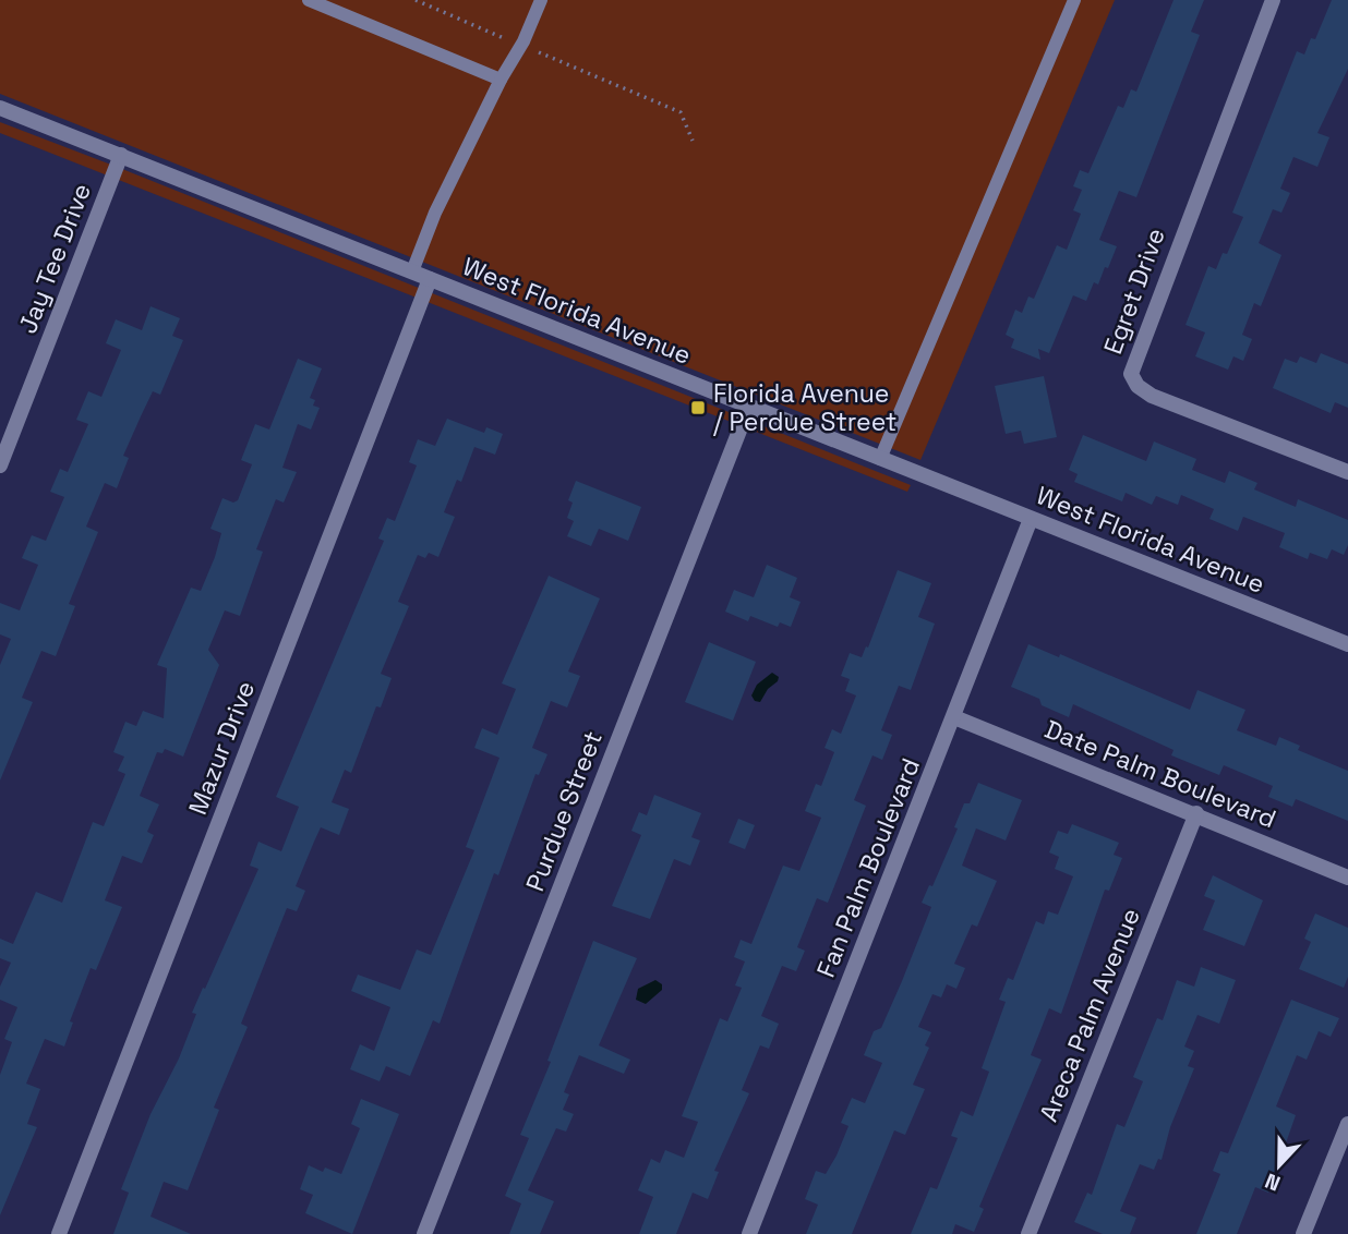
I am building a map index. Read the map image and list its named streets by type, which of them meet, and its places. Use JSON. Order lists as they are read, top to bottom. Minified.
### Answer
{"streets":{"street":["Jay Tee Drive","Egret Drive","West Florida Avenue","Mazur Drive","Date Palm Boulevard","Purdue Street","Fan Palm Boulevard","Areca Palm Avenue"]},"crossings":[["Jay Tee Drive","West Florida Avenue"],["West Florida Avenue","Mazur Drive"],["West Florida Avenue","Purdue Street"],["West Florida Avenue","Fan Palm Boulevard"],["Date Palm Boulevard","Fan Palm Boulevard"],["Date Palm Boulevard","Areca Palm Avenue"]],"places":{"transit":["Florida Avenue / Perdue Street"]},"north":"bottom"}
